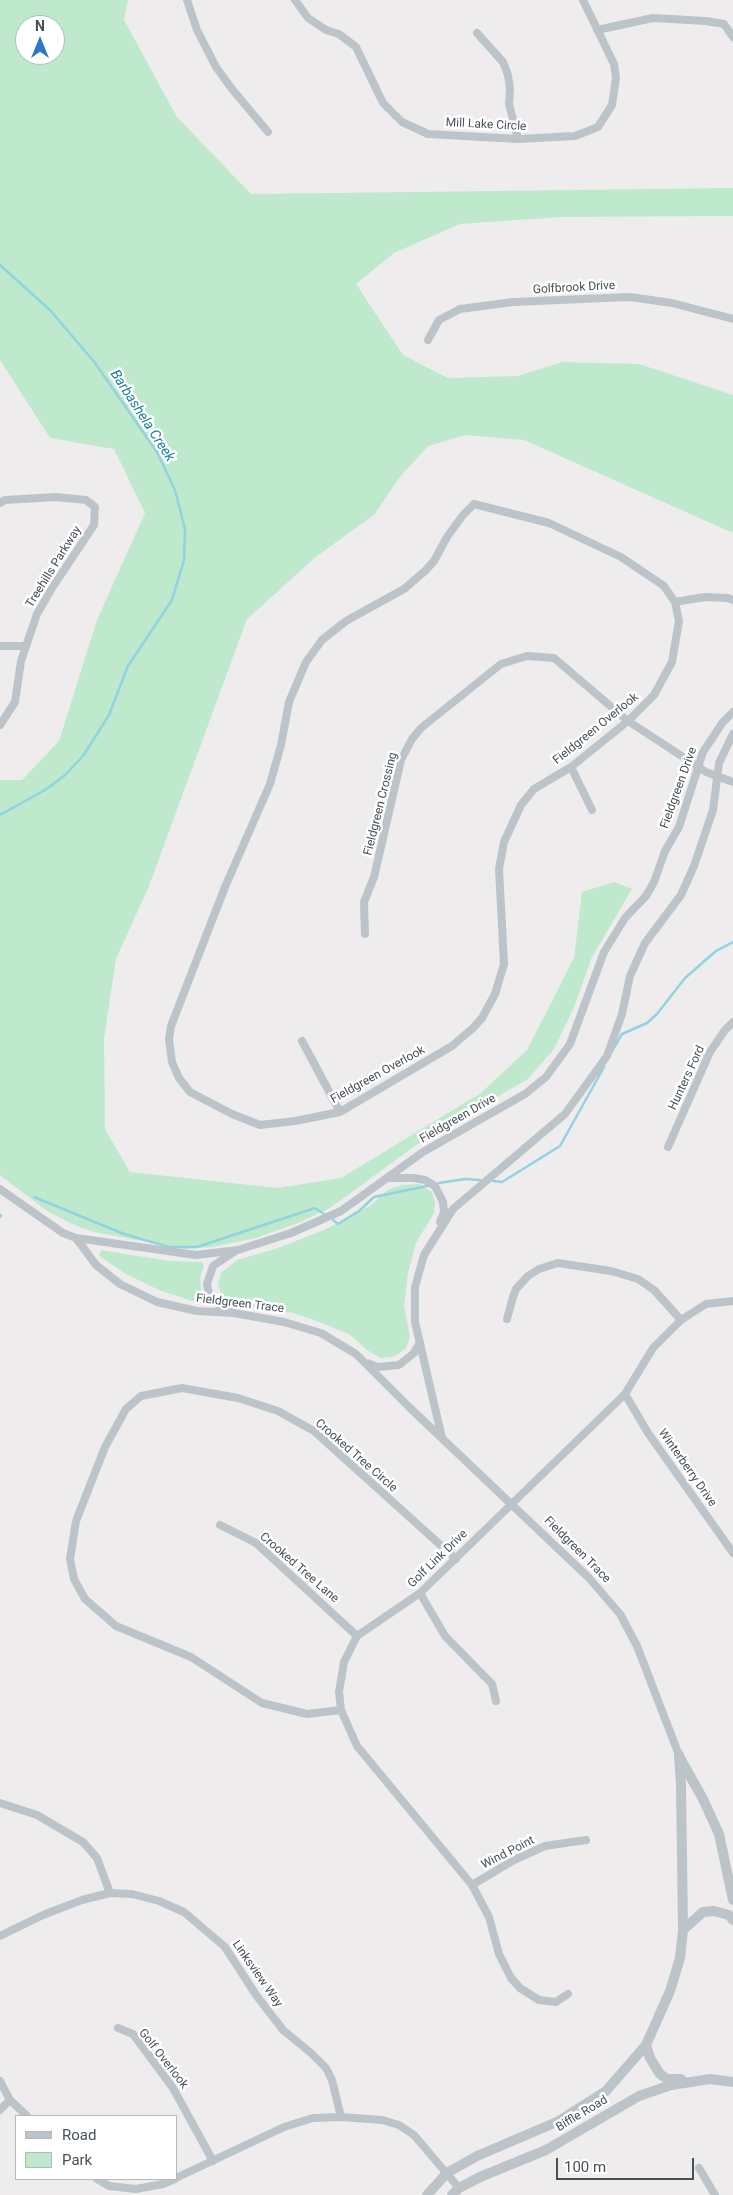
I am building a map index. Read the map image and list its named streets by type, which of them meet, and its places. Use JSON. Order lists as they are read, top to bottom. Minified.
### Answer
{"streets":{"street":["Mill Lake Circle","Golfbrook Drive","Treehills Parkway","Fieldgreen Overlook","Fieldgreen Drive","Fieldgreen Crossing","Hunters Ford","Fieldgreen Trace","Crooked Tree Circle","Winterberry Drive","Golf Link Drive","Crooked Tree Lane","Wind Point","Linksview Way","Golf Overlook","Biffle Road"]},"crossings":[["Fieldgreen Overlook","Fieldgreen Crossing"],["Fieldgreen Drive","Fieldgreen Crossing"],["Fieldgreen Drive","Fieldgreen Trace"],["Fieldgreen Trace","Golf Link Drive"],["Fieldgreen Trace","Biffle Road"],["Crooked Tree Circle","Golf Link Drive"],["Winterberry Drive","Golf Link Drive"],["Golf Link Drive","Crooked Tree Lane"],["Golf Link Drive","Wind Point"]],"water":["Barbashela Creek"],"legend":["Road","Park"],"scale_bar":"100 m","north":"top"}
